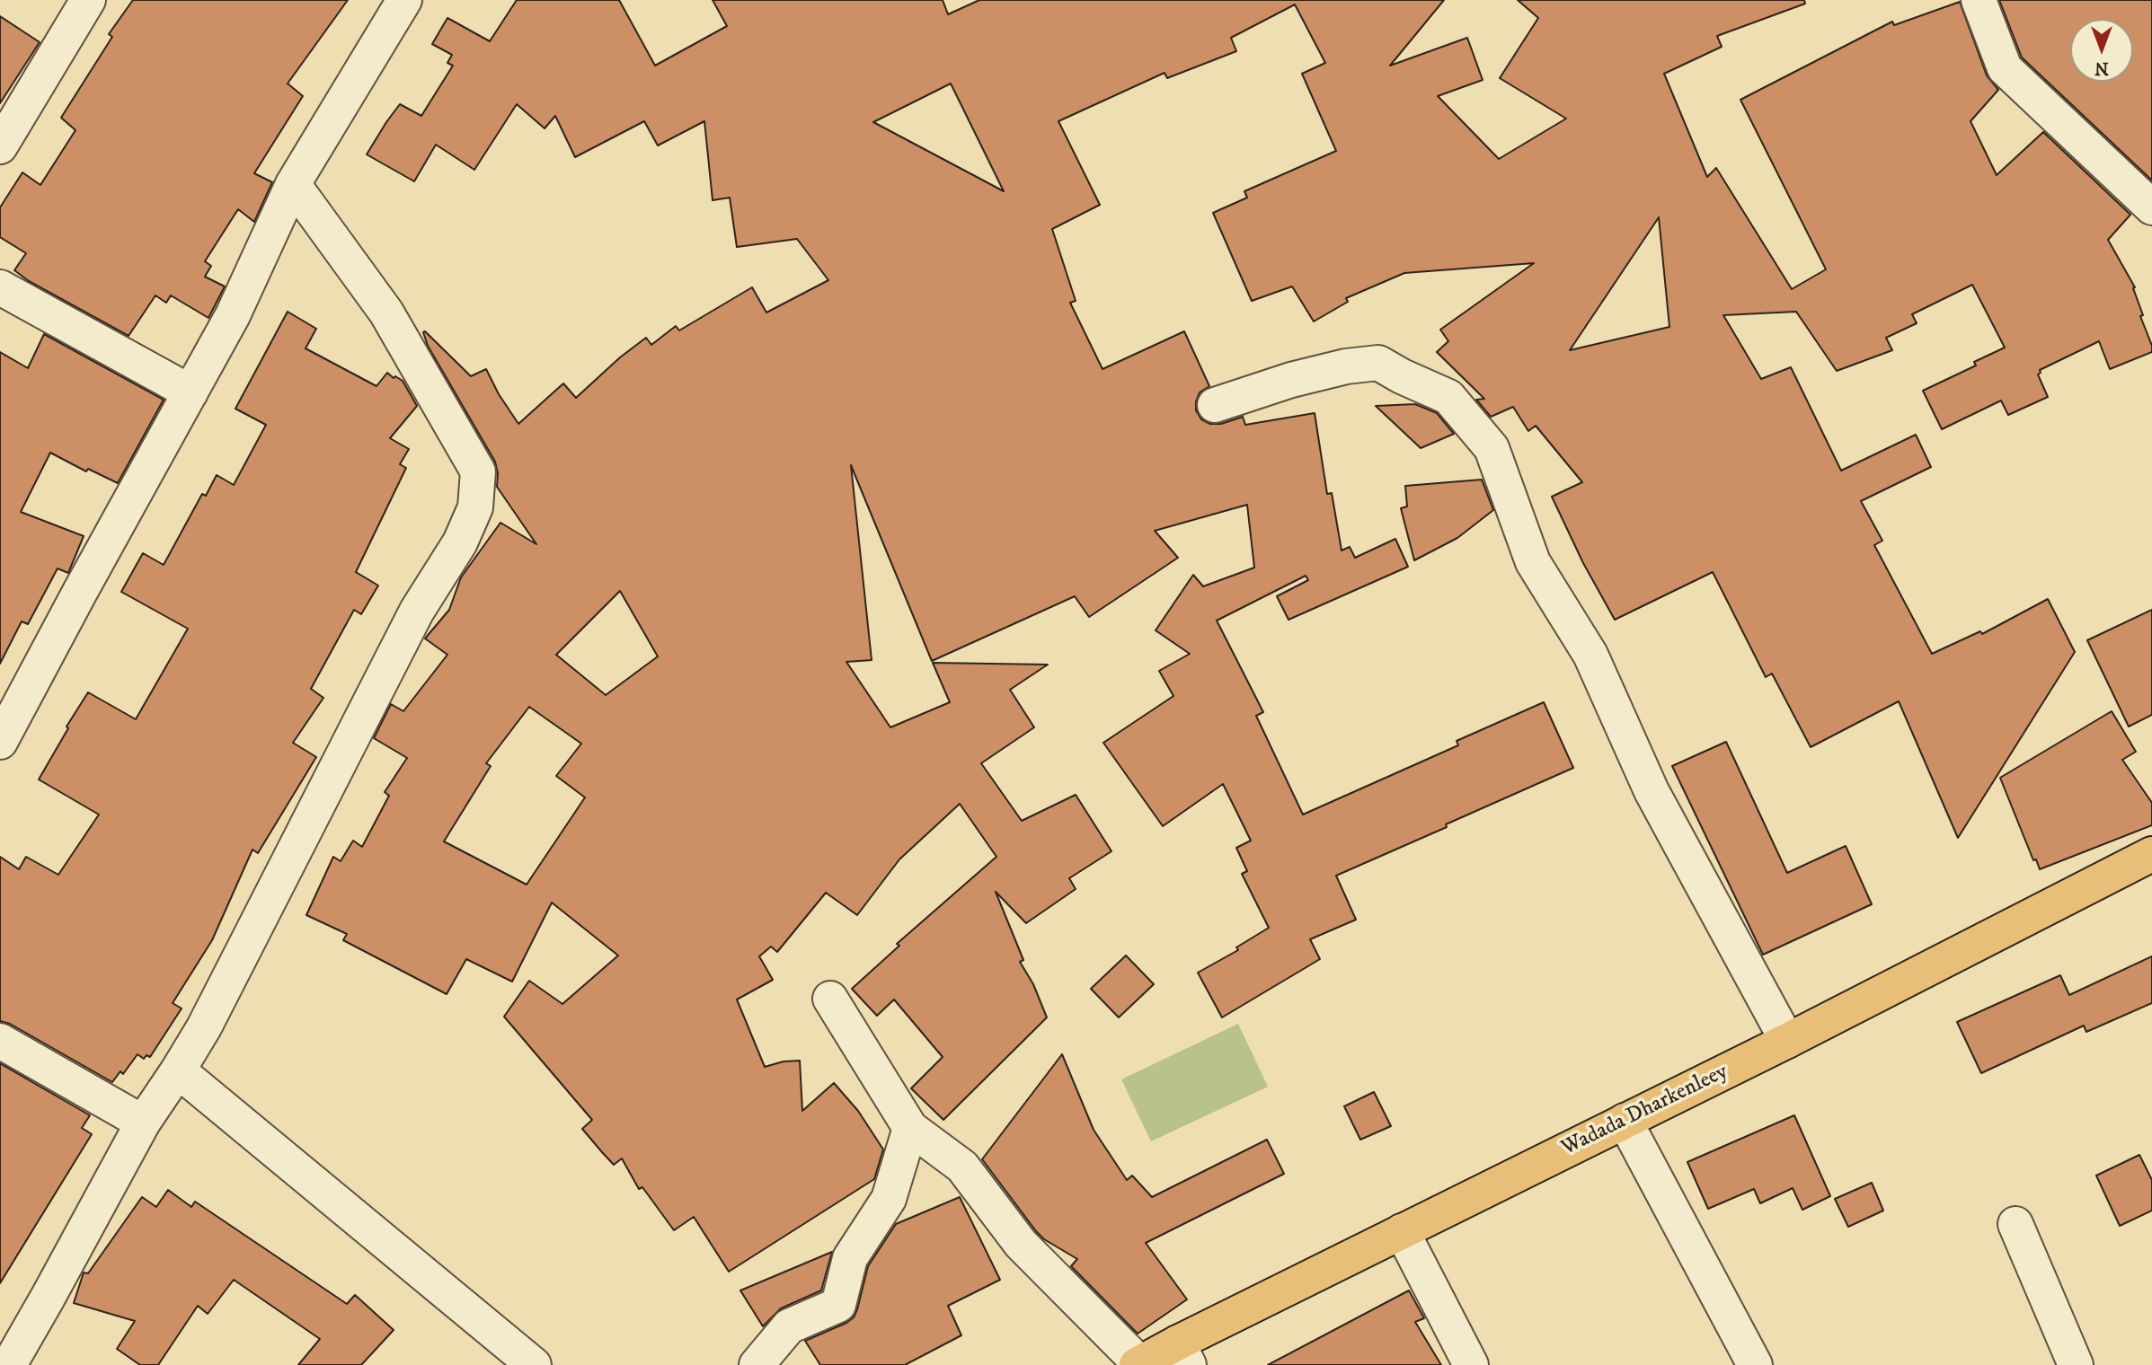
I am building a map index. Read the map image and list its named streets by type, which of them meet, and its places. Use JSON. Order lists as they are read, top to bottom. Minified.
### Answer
{"streets":{"main road":["Wadada Dharkenleey"]},"north":"bottom"}
